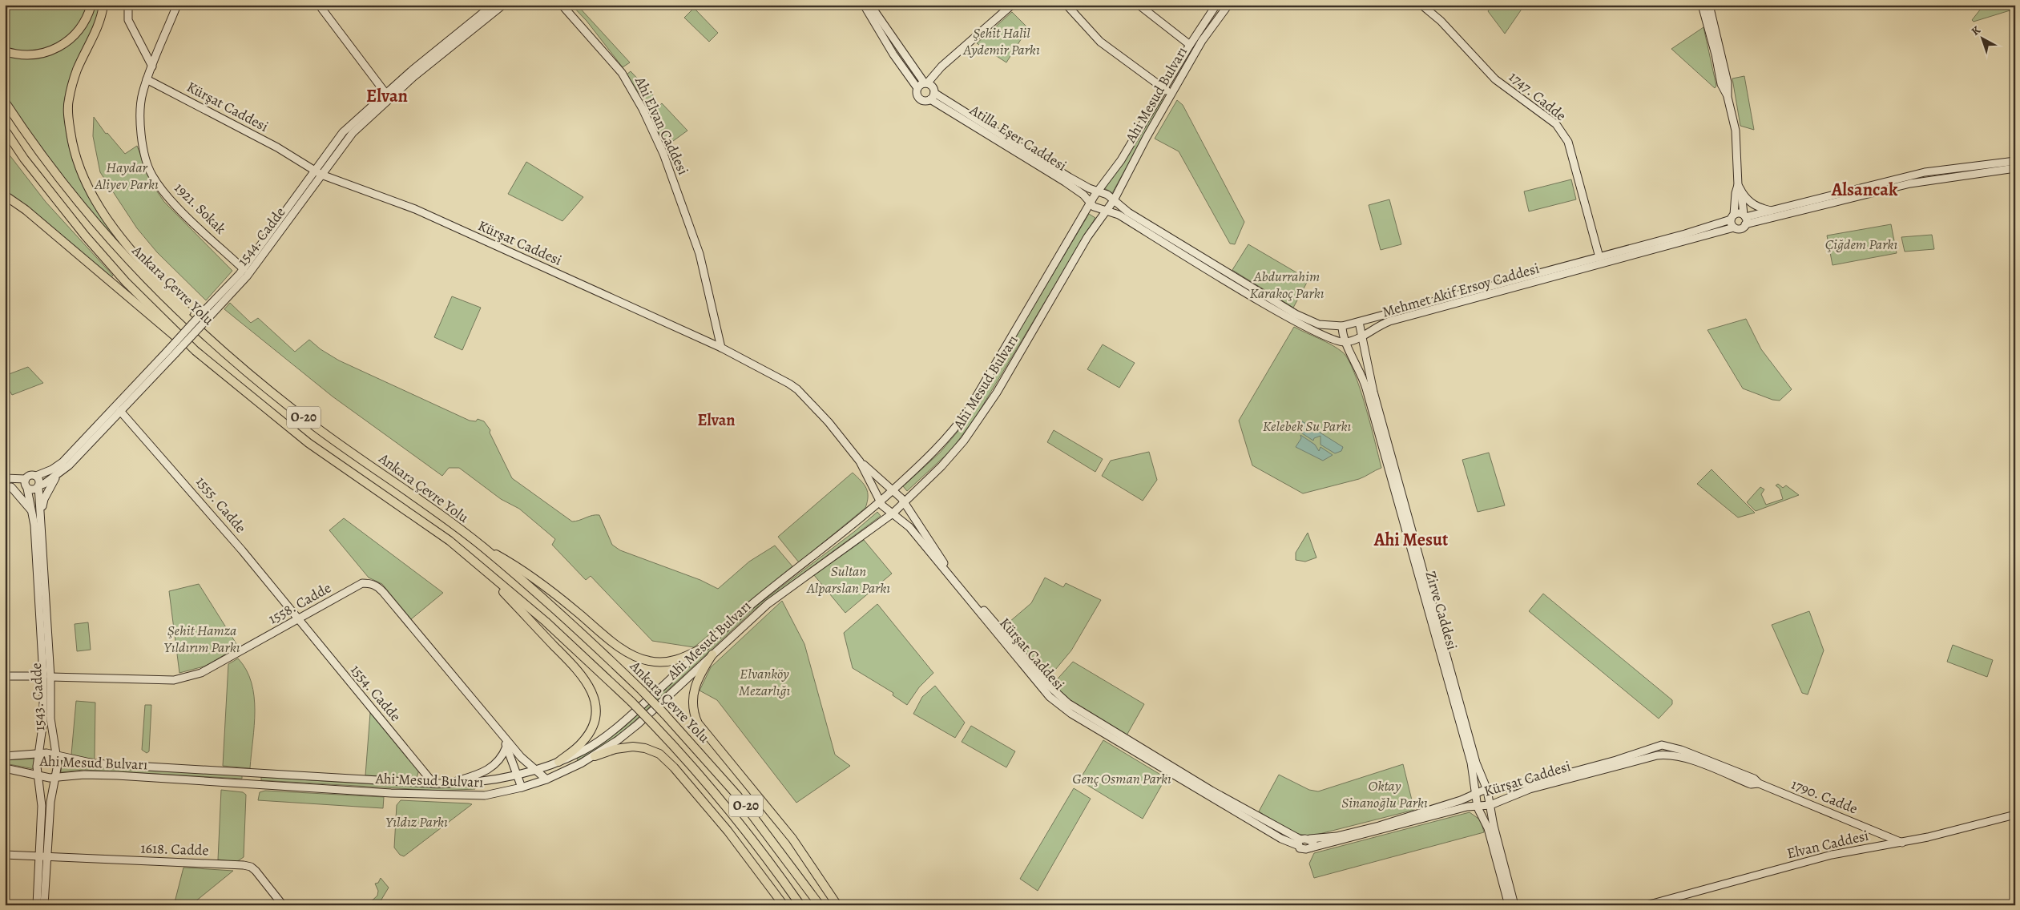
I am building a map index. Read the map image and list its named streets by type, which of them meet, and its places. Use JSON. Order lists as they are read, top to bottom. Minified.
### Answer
{"streets":{"highway":["Ankara Çevre Yolu","O-20"],"main road":["Ahi Mesud Bulvarı","1747. Cadde","Kürşat Caddesi","Ahi Elvan Caddesi","Atilla Eşer Caddesi","1921. Sokak","1544. Cadde","Mehmet Akif Ersoy Caddesi","1555. Cadde","1558. Cadde","Zirve Caddesi","1554. Cadde","1543. Cadde","1790. Cadde","Elvan Caddesi","1618. Cadde"]},"crossings":[["Ahi Mesud Bulvarı","Kürşat Caddesi"],["Ahi Mesud Bulvarı","Atilla Eşer Caddesi"],["Ahi Mesud Bulvarı","Mehmet Akif Ersoy Caddesi"],["Ahi Mesud Bulvarı","1554. Cadde"],["Ahi Mesud Bulvarı","1543. Cadde"],["1747. Cadde","Mehmet Akif Ersoy Caddesi"],["Kürşat Caddesi","Ahi Elvan Caddesi"],["Kürşat Caddesi","1921. Sokak"],["Kürşat Caddesi","1544. Cadde"],["Kürşat Caddesi","Zirve Caddesi"],["Kürşat Caddesi","1790. Cadde"],["1921. Sokak","1544. Cadde"],["1544. Cadde","1555. Cadde"],["1544. Cadde","1543. Cadde"],["Mehmet Akif Ersoy Caddesi","Zirve Caddesi"],["1555. Cadde","1558. Cadde"],["1555. Cadde","1554. Cadde"],["1558. Cadde","1554. Cadde"],["1558. Cadde","1543. Cadde"],["1543. Cadde","1618. Cadde"],["1790. Cadde","Elvan Caddesi"]],"districts":["Elvan","Alsancak","Elvan","Ahi Mesut"],"parks":["Şehit Halil Aydemir Parkı","Haydar Aliyev Parkı","Çiğdem Parkı","Abdurrahim Karakoç Parkı","Kelebek Su Parkı","Sultan Alparslan Parkı","Şehit Hamza Yıldırım Parkı","Elvanköy Mezarlığı","Genç Osman Parkı","Oktay Sinanoğlu Parkı","Yıldız Parkı"],"north":"top left"}
